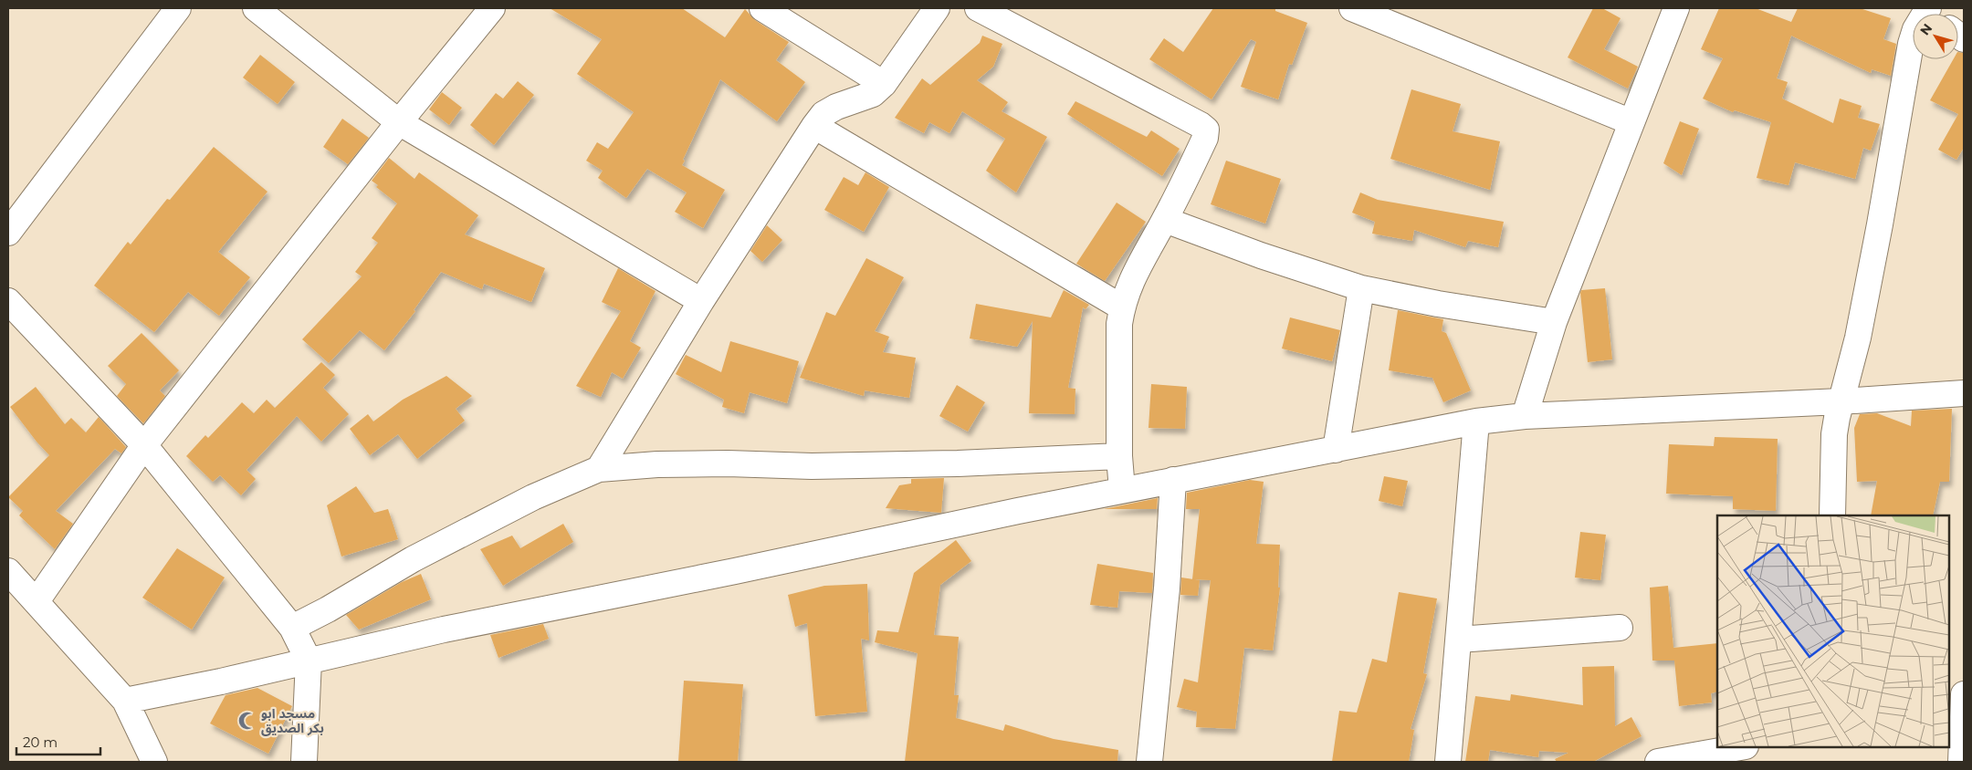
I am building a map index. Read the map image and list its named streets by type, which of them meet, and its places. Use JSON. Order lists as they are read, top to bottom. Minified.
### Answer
{"places":{"mosque":["مسجد ابو بكر الصديق"]},"scale_bar":"20 m","north":"top left"}
